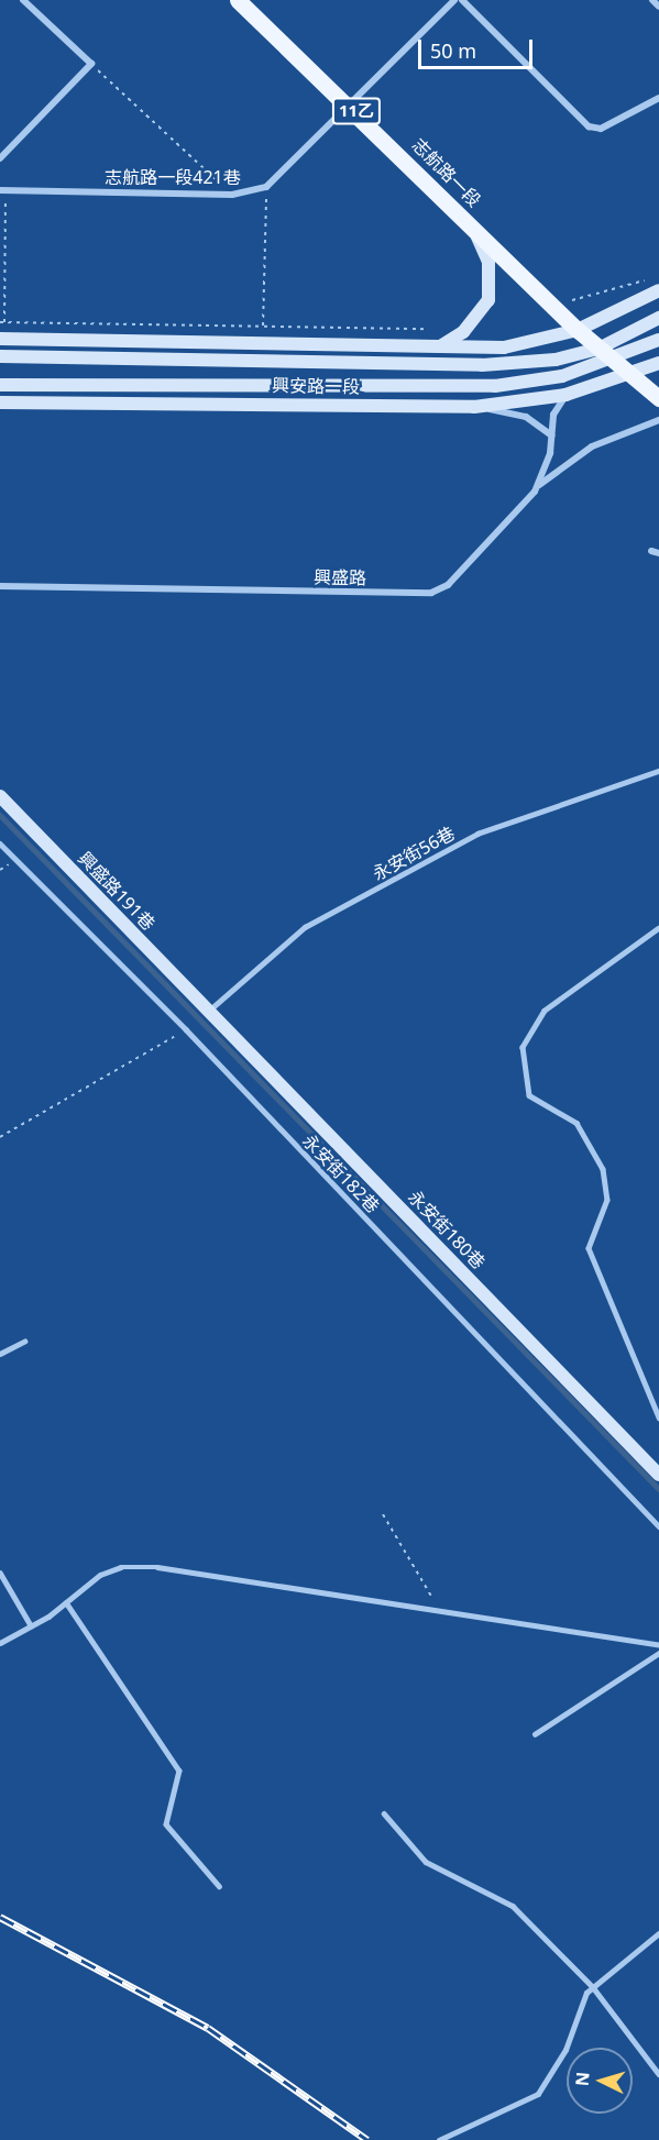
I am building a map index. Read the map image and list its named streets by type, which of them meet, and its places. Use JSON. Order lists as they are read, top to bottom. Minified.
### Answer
{"streets":{"main road":["11乙","志航路一段"],"street":["志航路一段421巷","興安路一段","興盛路","興盛路191巷","永安街180巷"],"lane":["永安街56巷","永安街182巷"]},"crossings":[["志航路一段","志航路一段421巷"],["志航路一段","興安路一段"],["興安路一段","興盛路"],["永安街56巷","興盛路191巷"],["永安街56巷","永安街180巷"],["興盛路191巷","永安街180巷"]],"scale_bar":"50 m","north":"left"}
